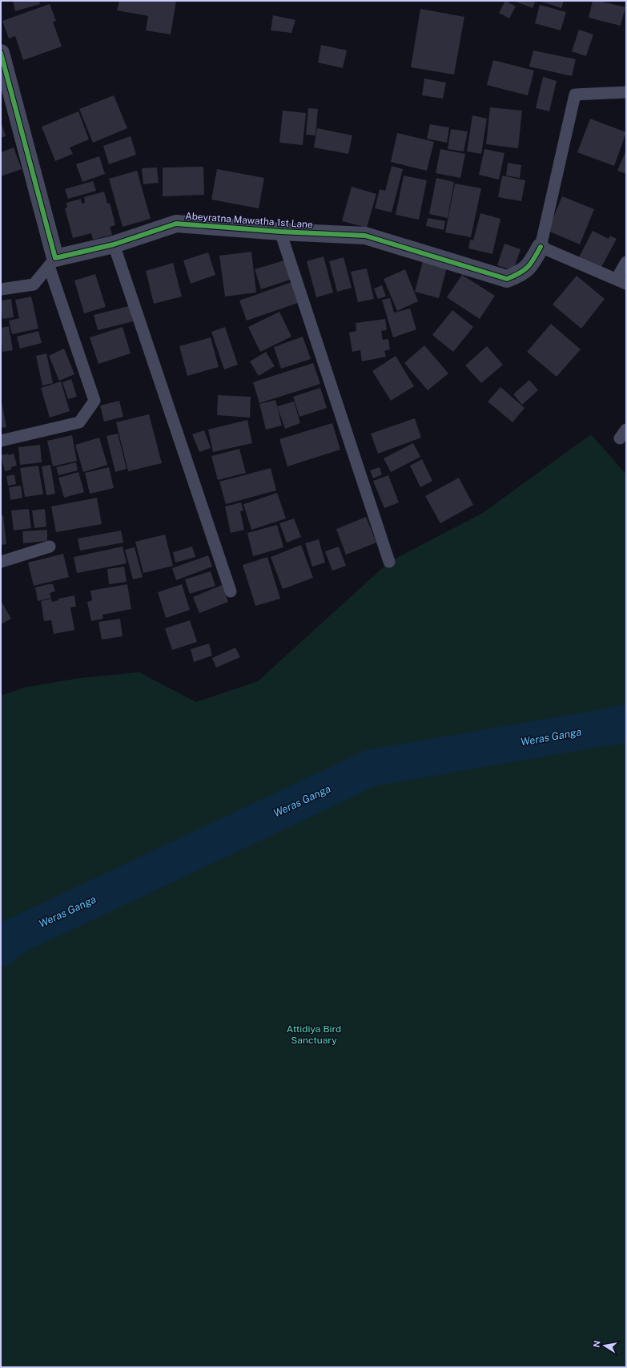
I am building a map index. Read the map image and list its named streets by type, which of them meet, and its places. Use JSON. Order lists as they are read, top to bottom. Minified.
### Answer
{"streets":{"street":["Abeyratna Mawatha 1st Lane"]},"water":["Weras Ganga"],"parks":["Attidiya Bird Sanctuary"],"north":"left"}
